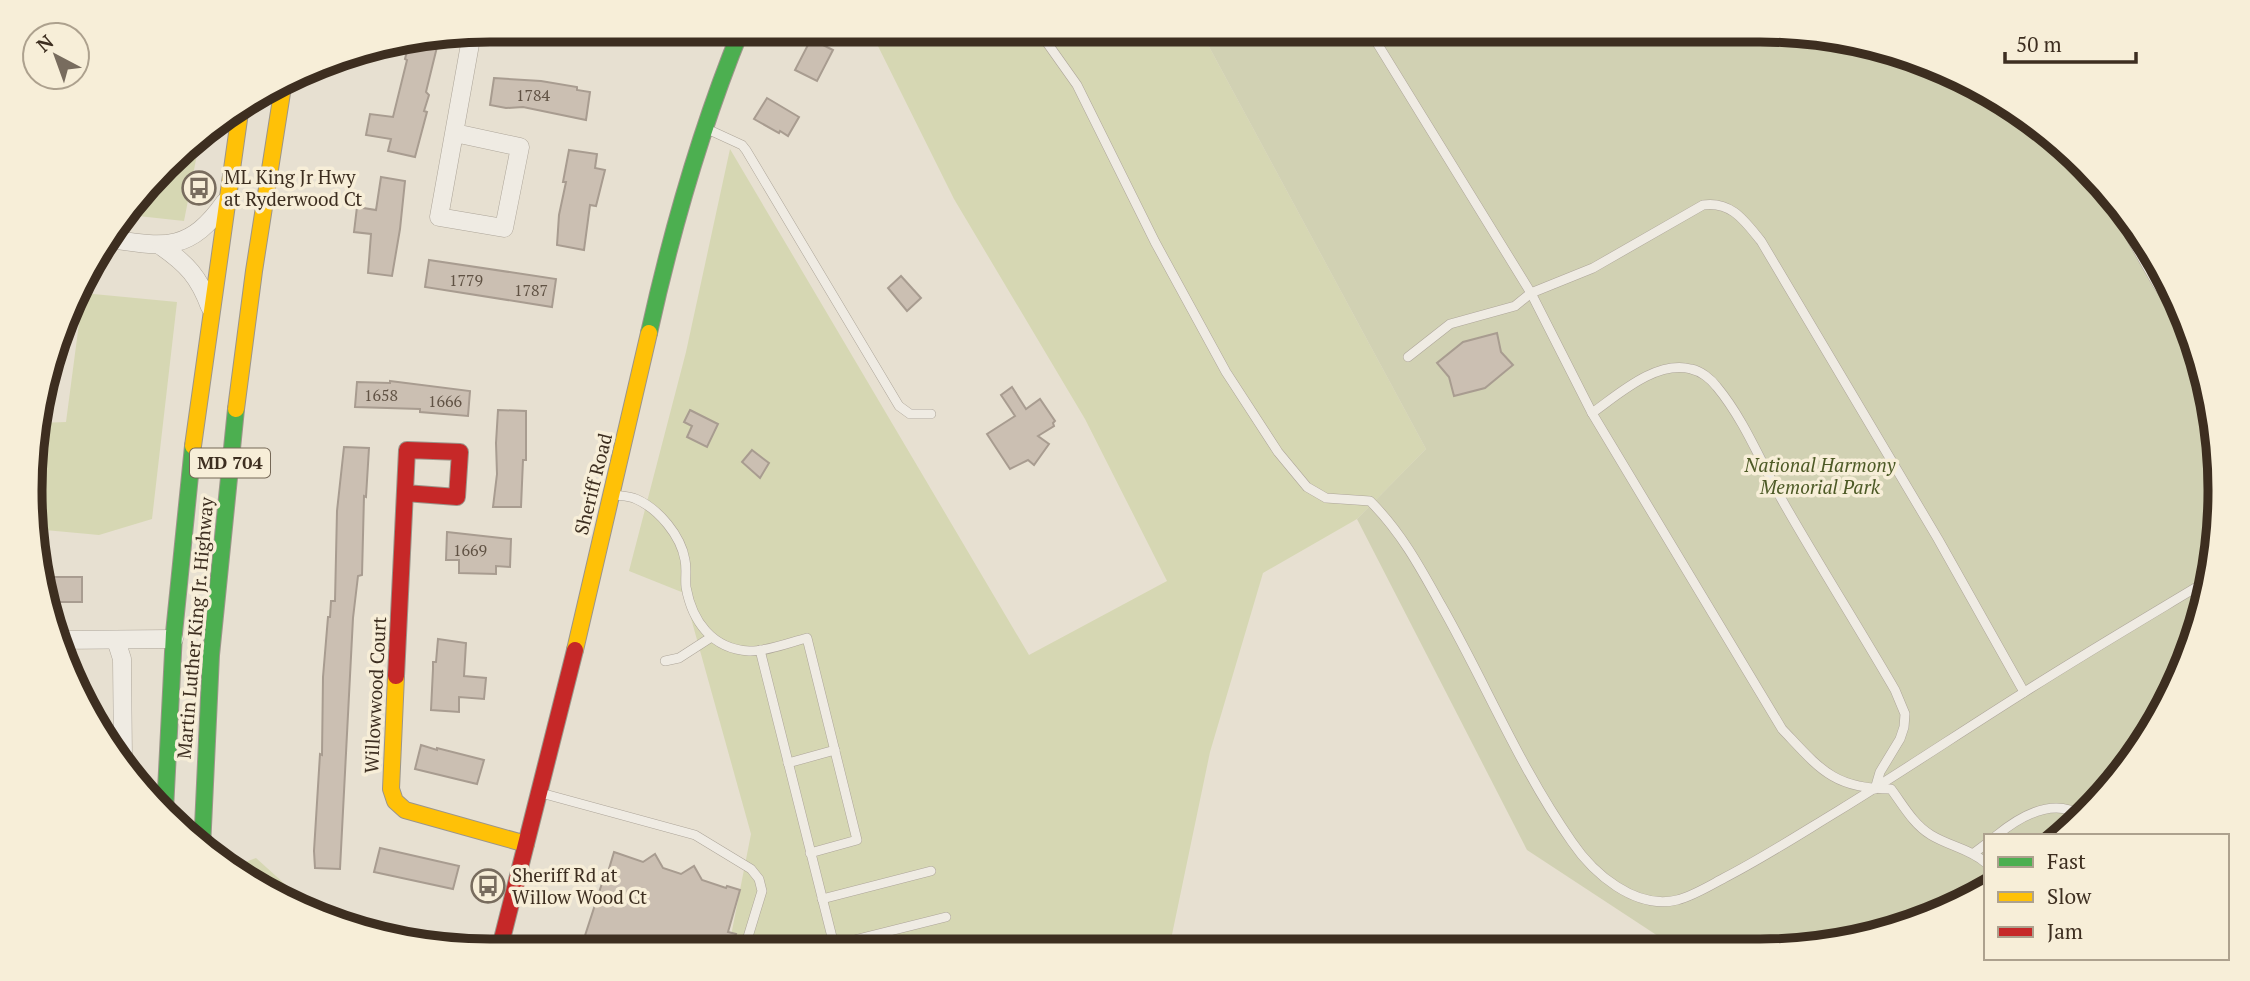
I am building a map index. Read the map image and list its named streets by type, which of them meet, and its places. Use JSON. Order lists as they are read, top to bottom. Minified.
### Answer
{"streets":{"main road":["MD 704","Sheriff Road","Martin Luther King Jr. Highway","Willowwood Court"]},"crossings":[["Sheriff Road","Willowwood Court"]],"parks":["National Harmony Memorial Park"],"places":{"bus stop":["ML King Jr Hwy at Ryderwood Ct","Sheriff Rd at Willow Wood Ct"]},"house_numbers":["1784","1779","1787","1658","1666","1669"],"legend":["Fast","Slow","Jam"],"scale_bar":"50 m","north":"top left"}
